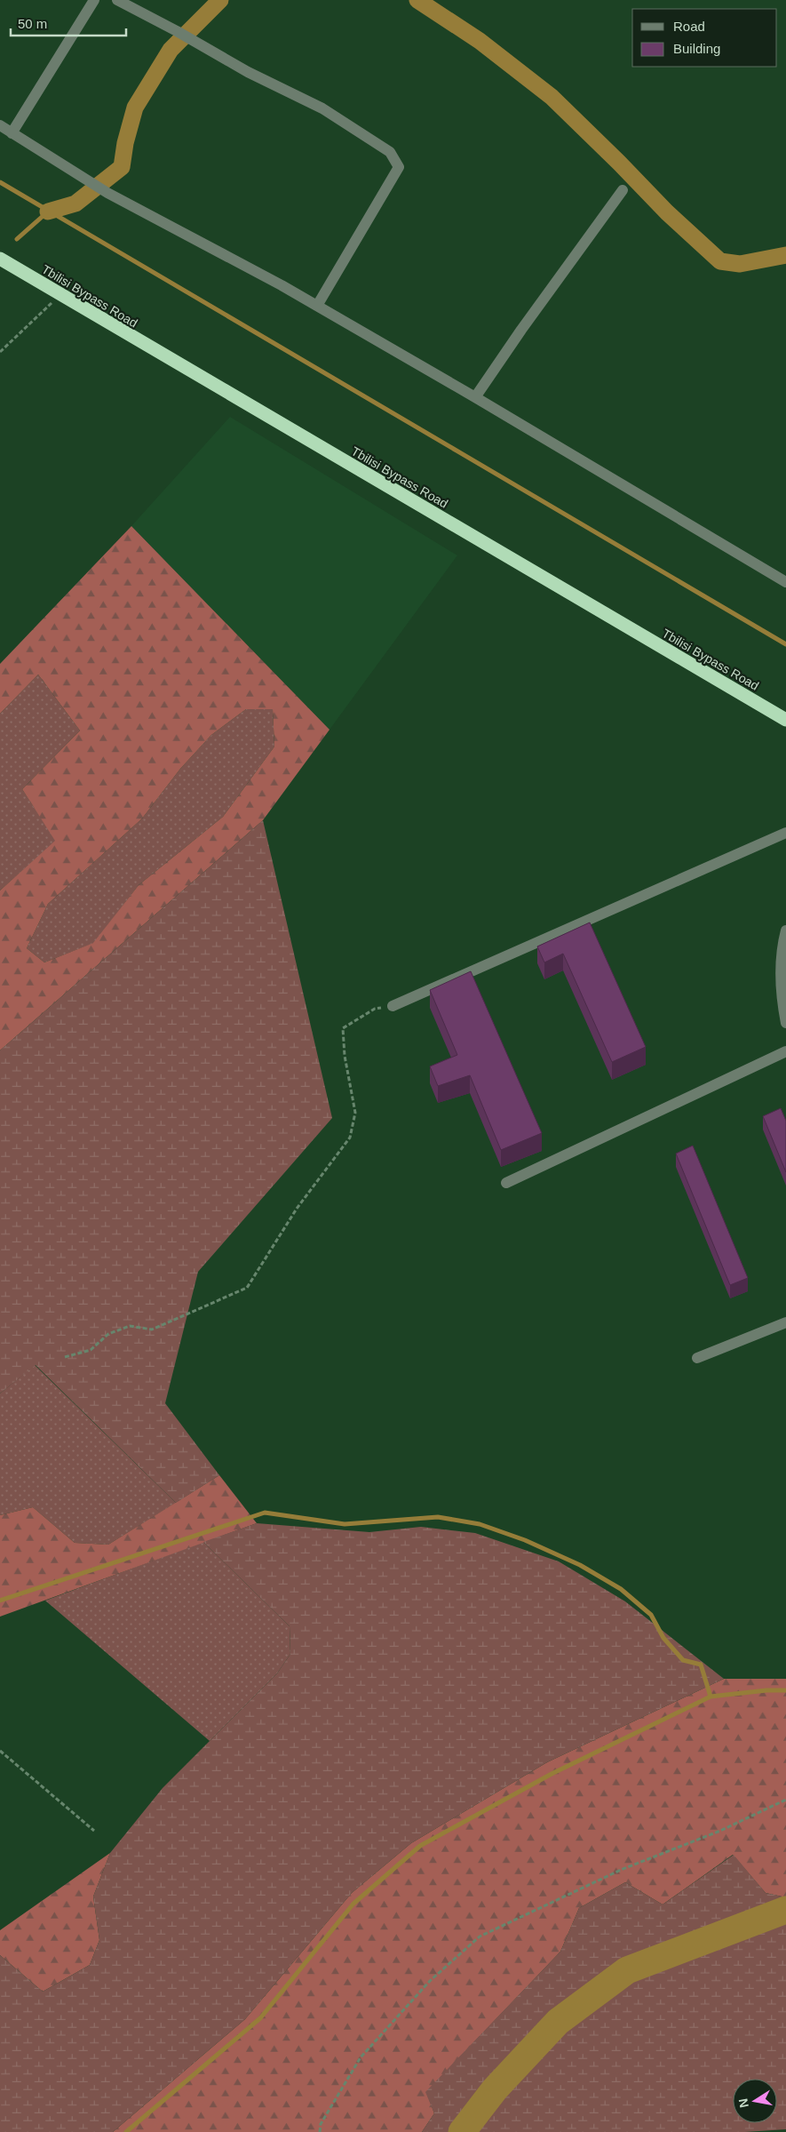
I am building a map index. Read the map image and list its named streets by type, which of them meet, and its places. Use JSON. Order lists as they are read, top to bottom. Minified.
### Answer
{"streets":{"highway":["Tbilisi Bypass Road"]},"legend":["Road","Building"],"scale_bar":"50 m","north":"left"}
